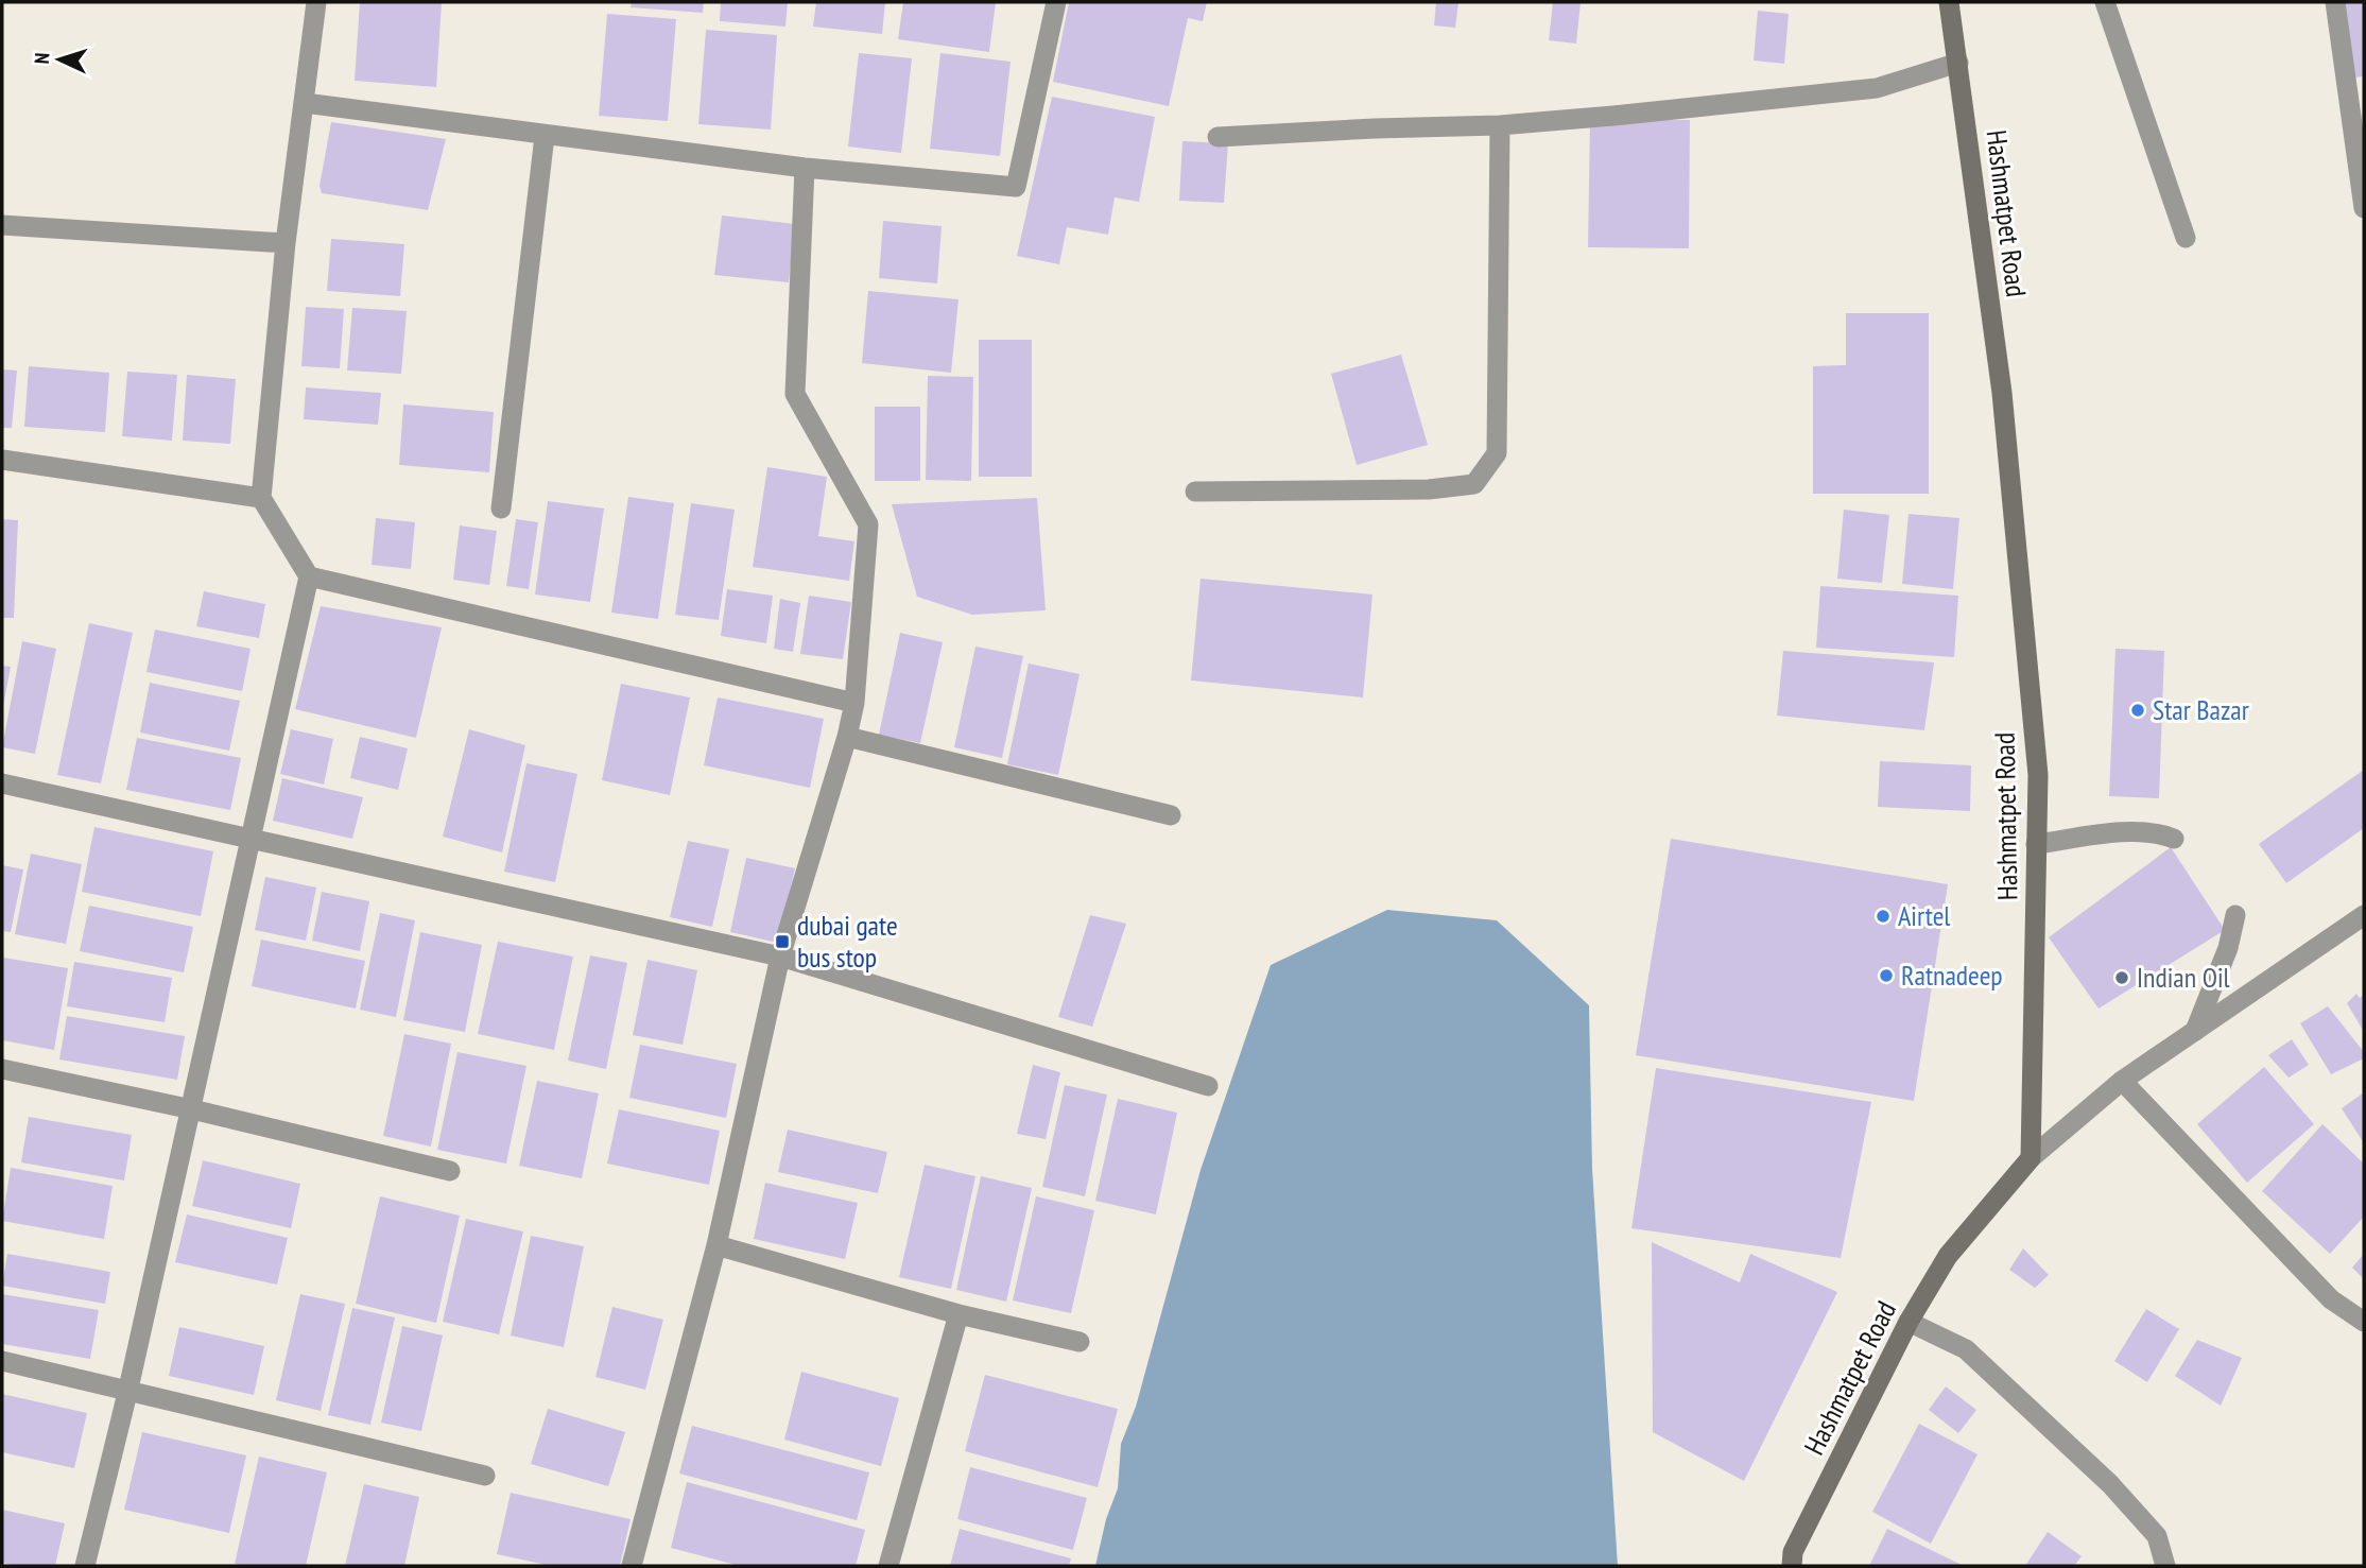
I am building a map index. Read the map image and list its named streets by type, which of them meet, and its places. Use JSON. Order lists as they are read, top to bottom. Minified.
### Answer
{"streets":{"main road":["Hashmatpet Road"]},"places":{"other":["Star Bazar","Airtel","Ratnadeep","Indian Oil"],"transit":["dubai gate bus stop"]},"north":"left"}
